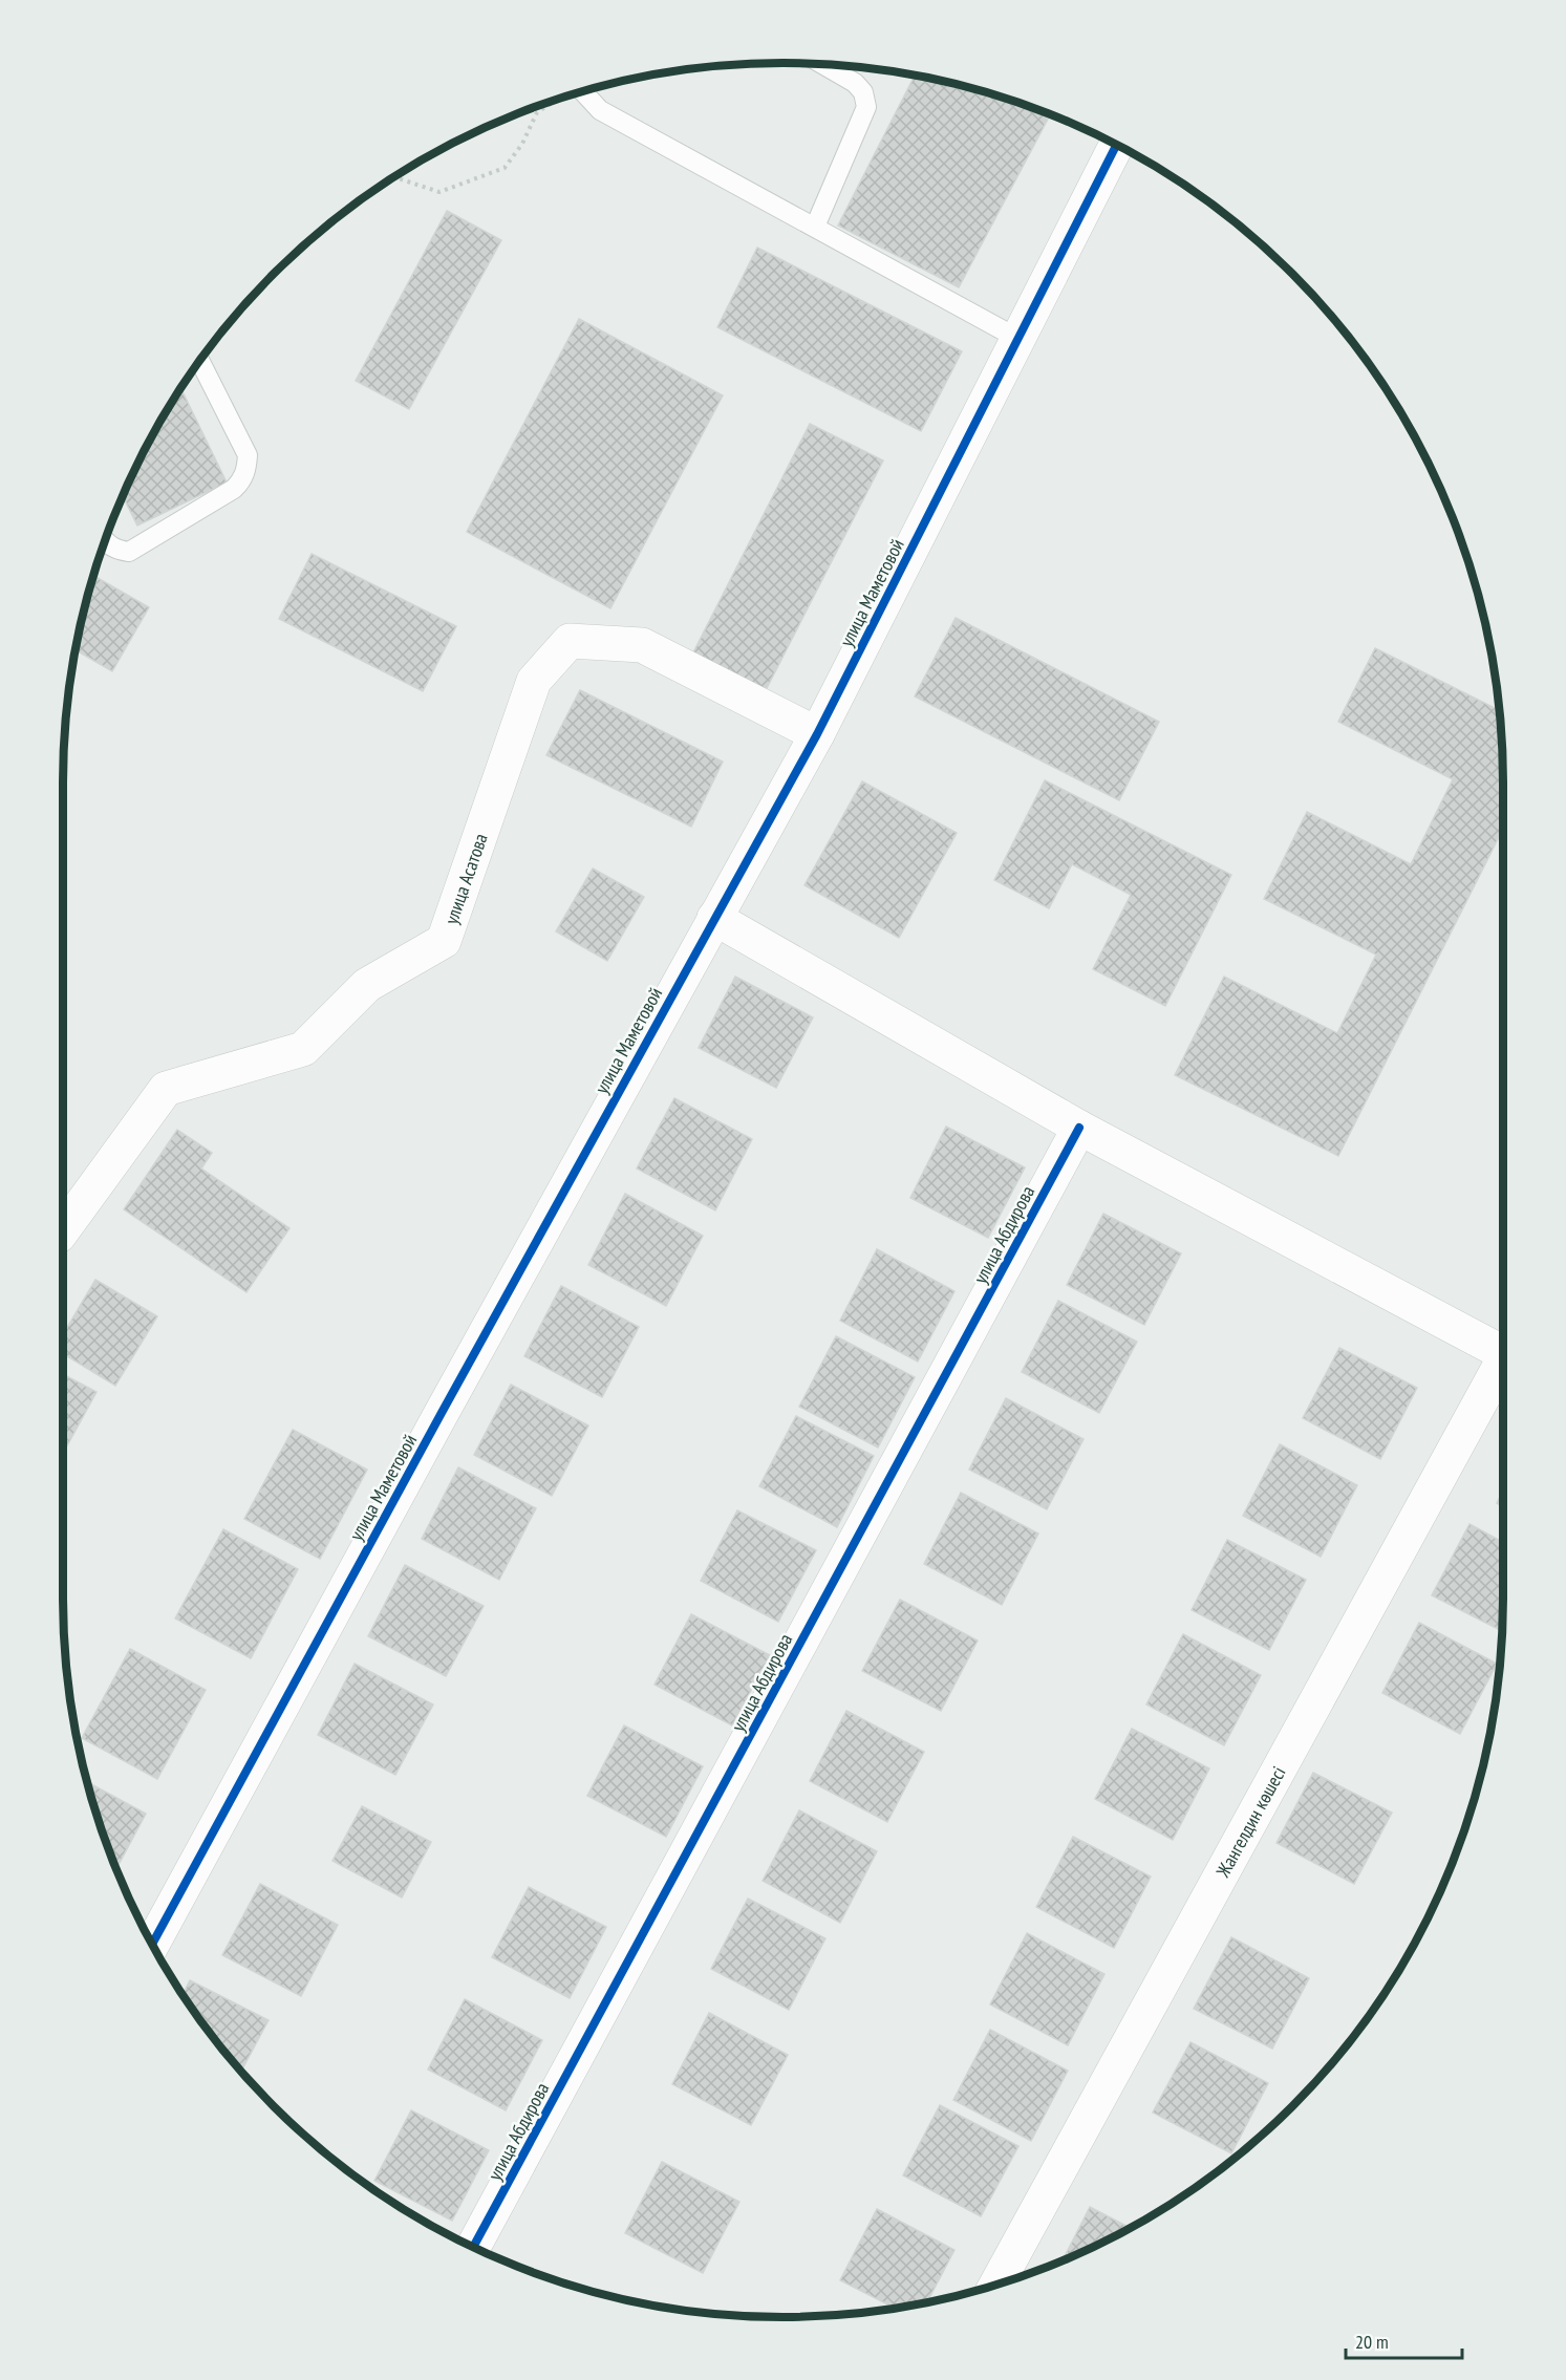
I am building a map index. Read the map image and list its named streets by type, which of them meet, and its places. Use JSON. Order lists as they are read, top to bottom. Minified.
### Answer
{"streets":{"street":["улица Маметовой","улица Асатова","улица Абдирова","Жангелдин көшесі"]},"crossings":[["улица Маметовой","улица Асатова"]],"scale_bar":"20 m"}
